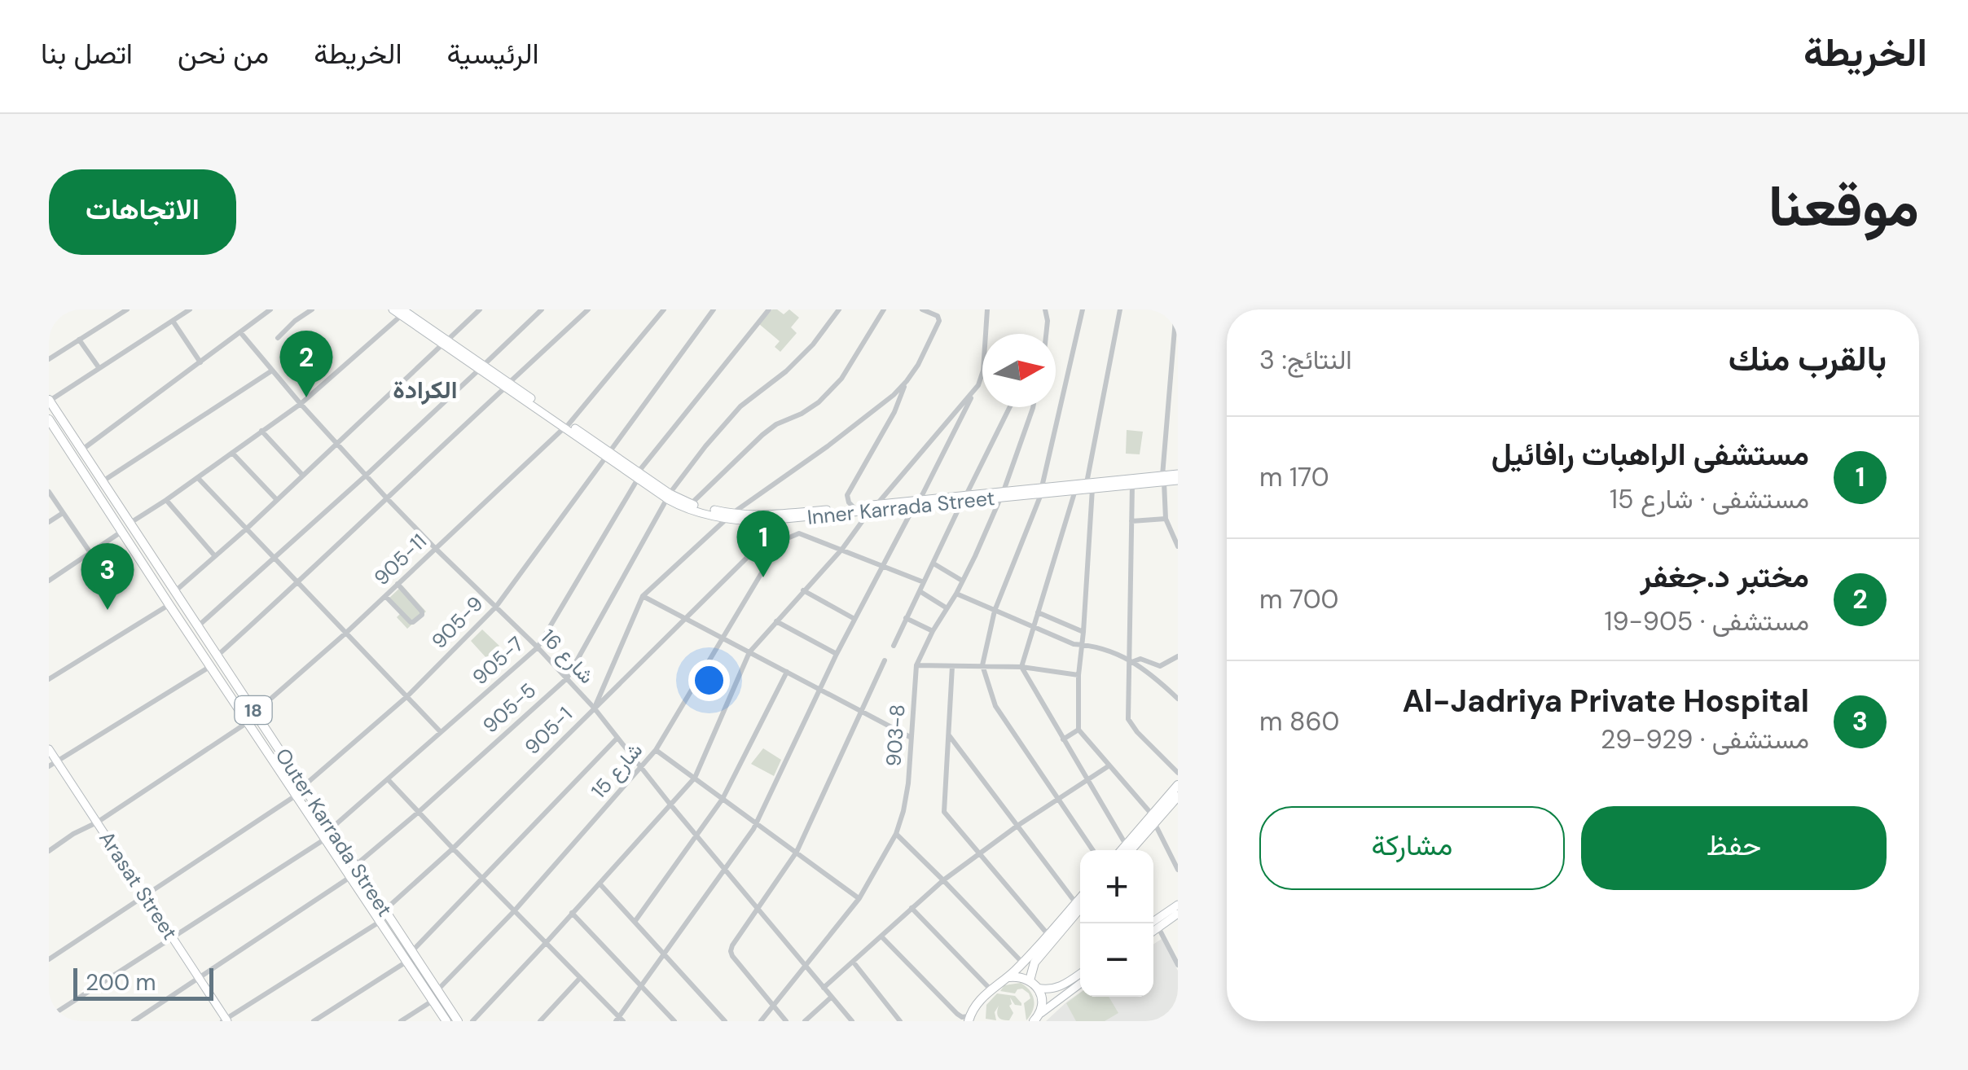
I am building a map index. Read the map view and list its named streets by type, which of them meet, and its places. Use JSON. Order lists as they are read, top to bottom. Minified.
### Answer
{"streets":{"main road":["Inner Karrada Street","18","Outer Karrada Street","Arasat Street"],"street":["905-11","905-9","شارع 16","905-7","905-5","905-1","903-8","شارع 15"]},"crossings":[["Inner Karrada Street","905-11"],["Inner Karrada Street","905-9"],["Inner Karrada Street","905-7"],["Inner Karrada Street","905-5"],["Inner Karrada Street","903-8"],["905-11","شارع 16"],["905-11","Outer Karrada Street"],["905-9","شارع 16"],["905-9","Outer Karrada Street"],["شارع 16","905-7"],["شارع 16","905-5"],["شارع 16","905-1"],["شارع 16","903-8"],["شارع 16","شارع 15"],["905-7","Outer Karrada Street"],["905-5","Outer Karrada Street"],["905-1","Outer Karrada Street"],["شارع 15","Outer Karrada Street"]],"districts":["الكرادة"],"scale_bar":"200 m","north":"right","page":{"header":"الخريطة","nav":["الرئيسية","الخريطة","من نحن","اتصل بنا"],"title":"موقعنا","buttons":["الاتجاهات",["حفظ","مشاركة"]],"heading":["بالقرب منك","النتائج: 3"],"pins":["2","1","3"],"list":[{"mark":"1","name":"مستشفى الراهبات رافائيل","note":"مستشفى · شارع 15","value":"170 m"},{"mark":"2","name":"مختبر د.جغفر","note":"مستشفى · 905-19","value":"700 m"},{"mark":"3","name":"Al-Jadriya Private Hospital","note":"مستشفى · 929-29","value":"860 m"}],"map_buttons":["+","−"],"scale":"200 m"}}
